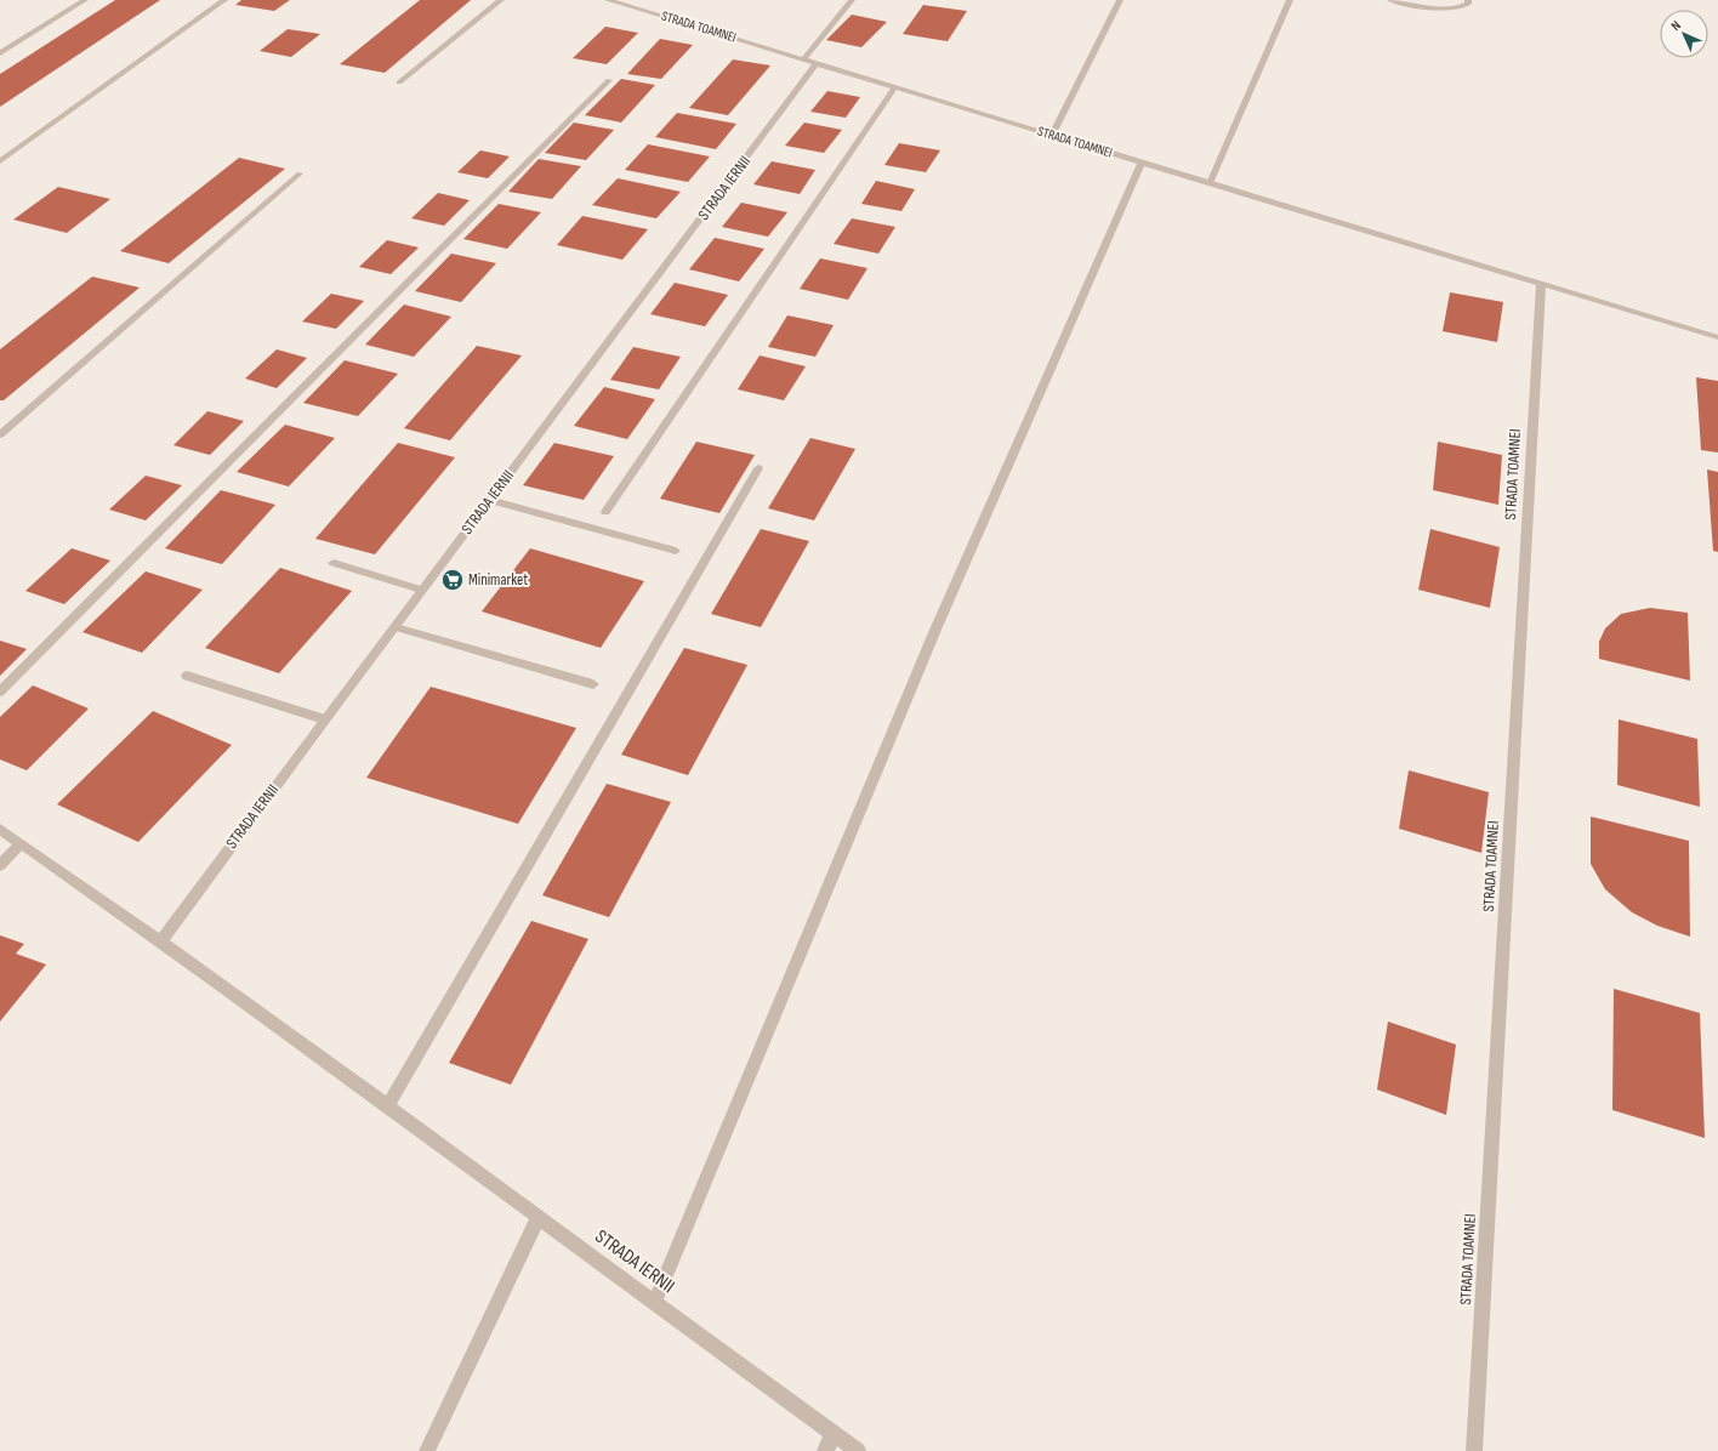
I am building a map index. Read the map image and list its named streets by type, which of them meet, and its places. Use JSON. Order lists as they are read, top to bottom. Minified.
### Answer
{"streets":{"street":["STRADA TOAMNEI","STRADA IERNII"]},"crossings":[["STRADA TOAMNEI","STRADA IERNII"]],"places":{"supermarket":["Minimarket"]},"north":"top left"}
